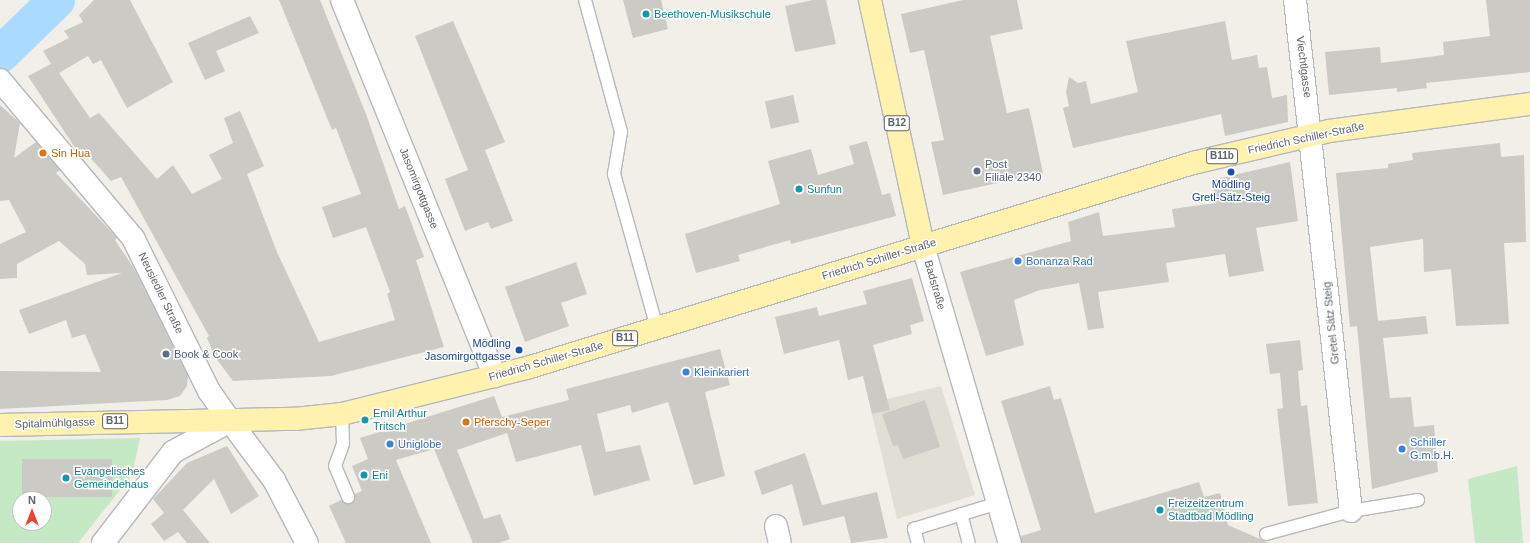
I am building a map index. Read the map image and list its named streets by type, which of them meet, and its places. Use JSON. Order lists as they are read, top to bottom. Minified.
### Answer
{"streets":{"main road":["B12","Friedrich Schiller-Straße","B11b","Badstraße","B11","Spitalmühlgasse"],"street":["Viechtlgasse","Jasomirgottgasse","Neusiedler Straße","Gretel Sätz Steig"]},"crossings":[["Viechtlgasse","Friedrich Schiller-Straße"],["Viechtlgasse","Gretel Sätz Steig"],["Friedrich Schiller-Straße","Jasomirgottgasse"],["Friedrich Schiller-Straße","Badstraße"],["Friedrich Schiller-Straße","Neusiedler Straße"],["Friedrich Schiller-Straße","Gretel Sätz Steig"],["Friedrich Schiller-Straße","Spitalmühlgasse"],["Neusiedler Straße","Spitalmühlgasse"]],"places":["Beethoven-Musikschule","Sin Hua","Post Filiale 2340","Mödling Gretl-Sätz-Steig","Sunfun","Bonanza Rad","Mödling Jasomirgottgasse","Book & Cook","Kleinkariert","Emil Arthur Tritsch","Pferschy-Seper","Uniglobe","Schiller G.m.b.H.","Eni","Evangelisches Gemeindehaus","Freizeitzentrum Stadtbad Mödling"],"north":"top"}
